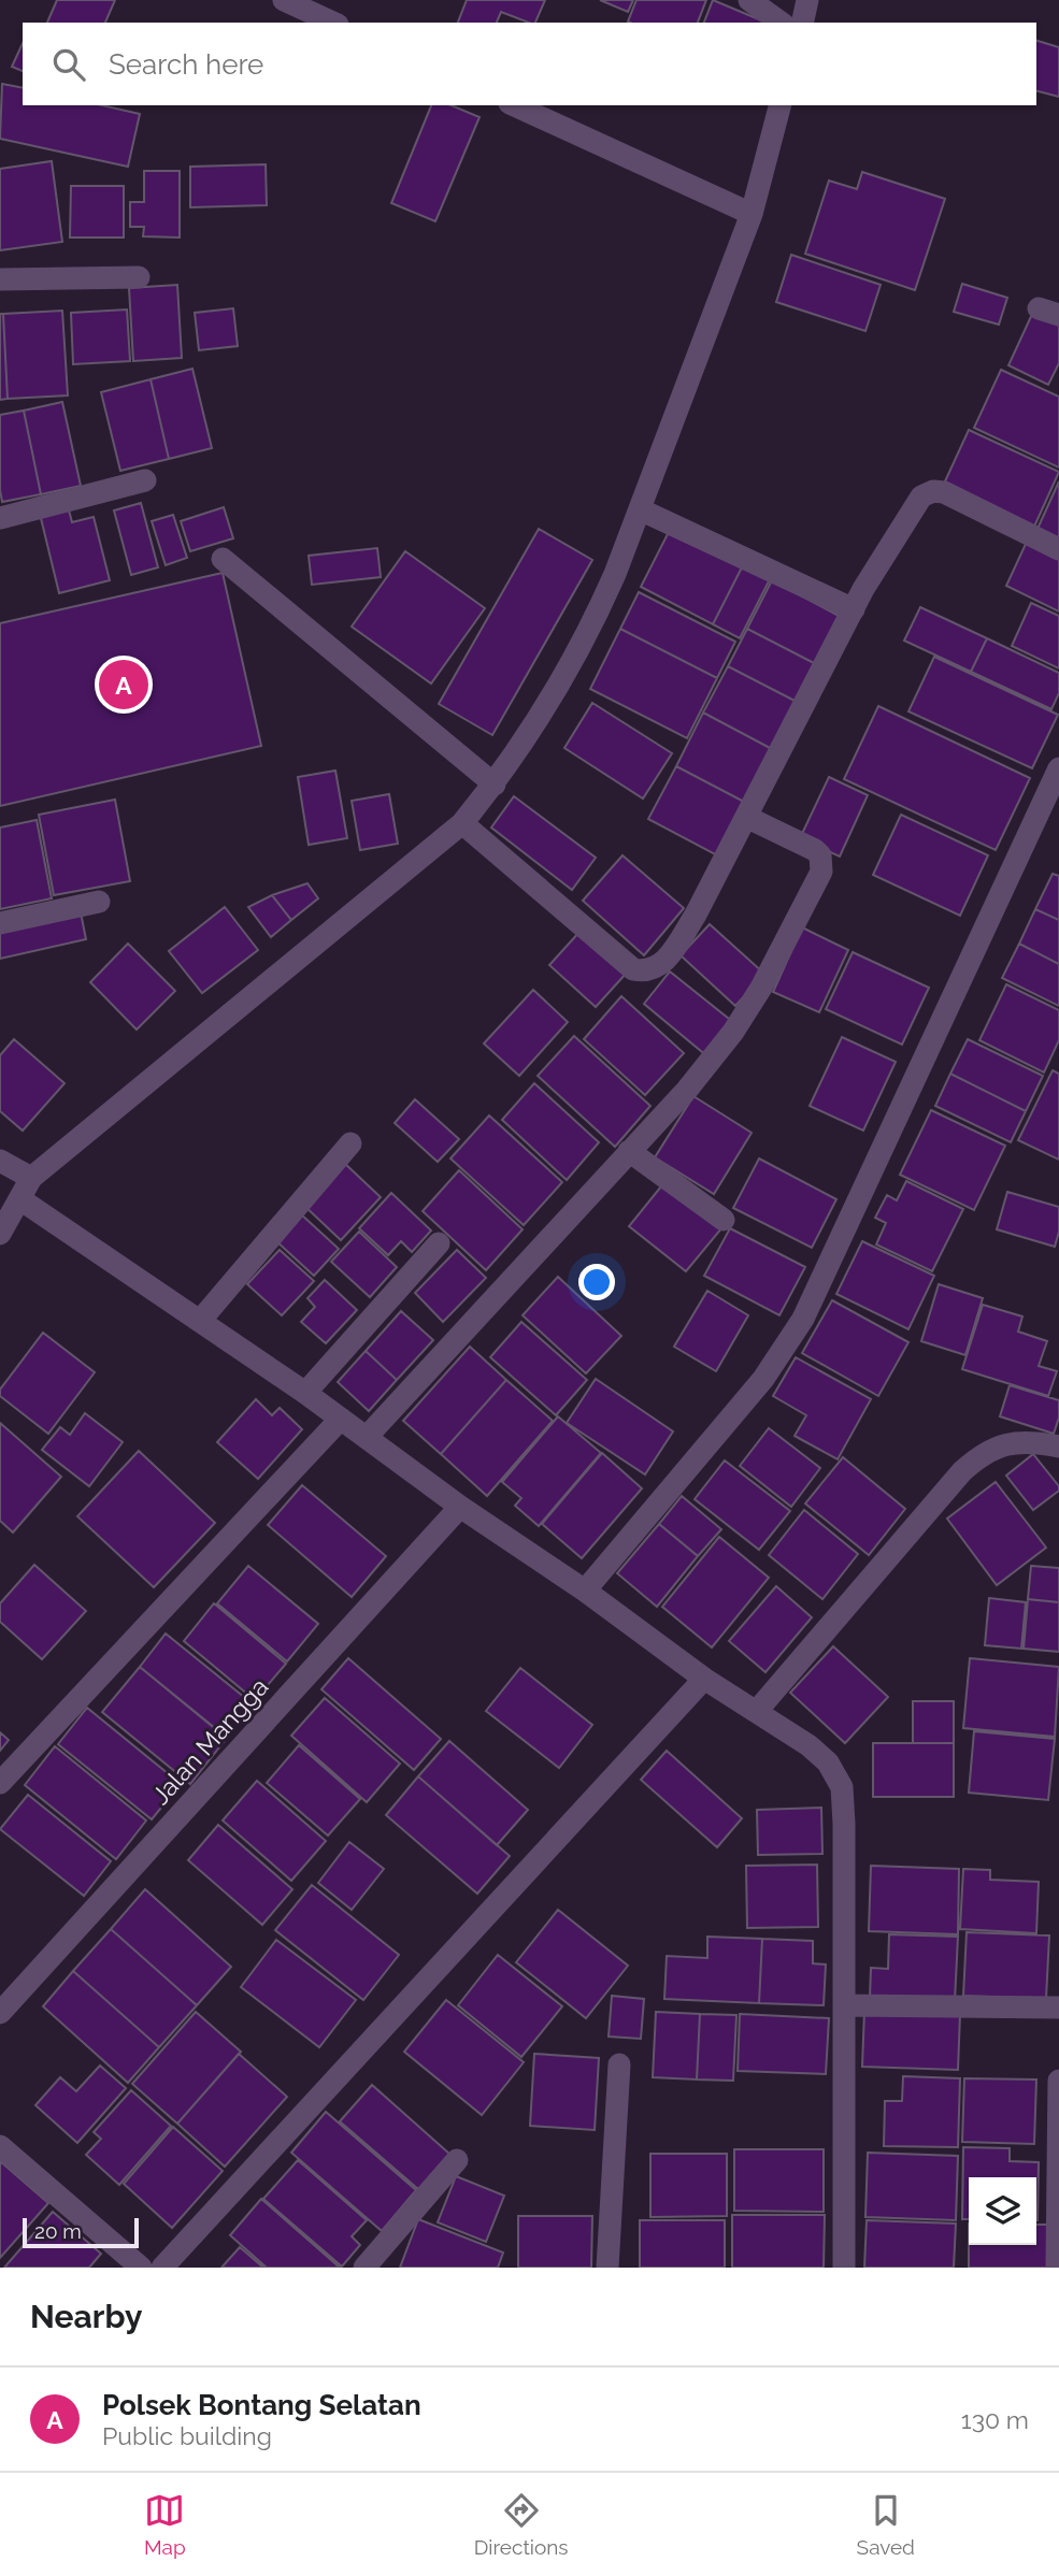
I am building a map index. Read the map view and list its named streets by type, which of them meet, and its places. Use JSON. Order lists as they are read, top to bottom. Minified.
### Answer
{"streets":{"street":["Jalan Mangga"]},"scale_bar":"20 m","page":{"search":"Search here","pins":"A","scale":"20 m","heading":"Nearby","list":[{"mark":"A","name":"Polsek Bontang Selatan","note":"Public building","value":"130 m"}],"nav":["Map","Directions","Saved"]}}
